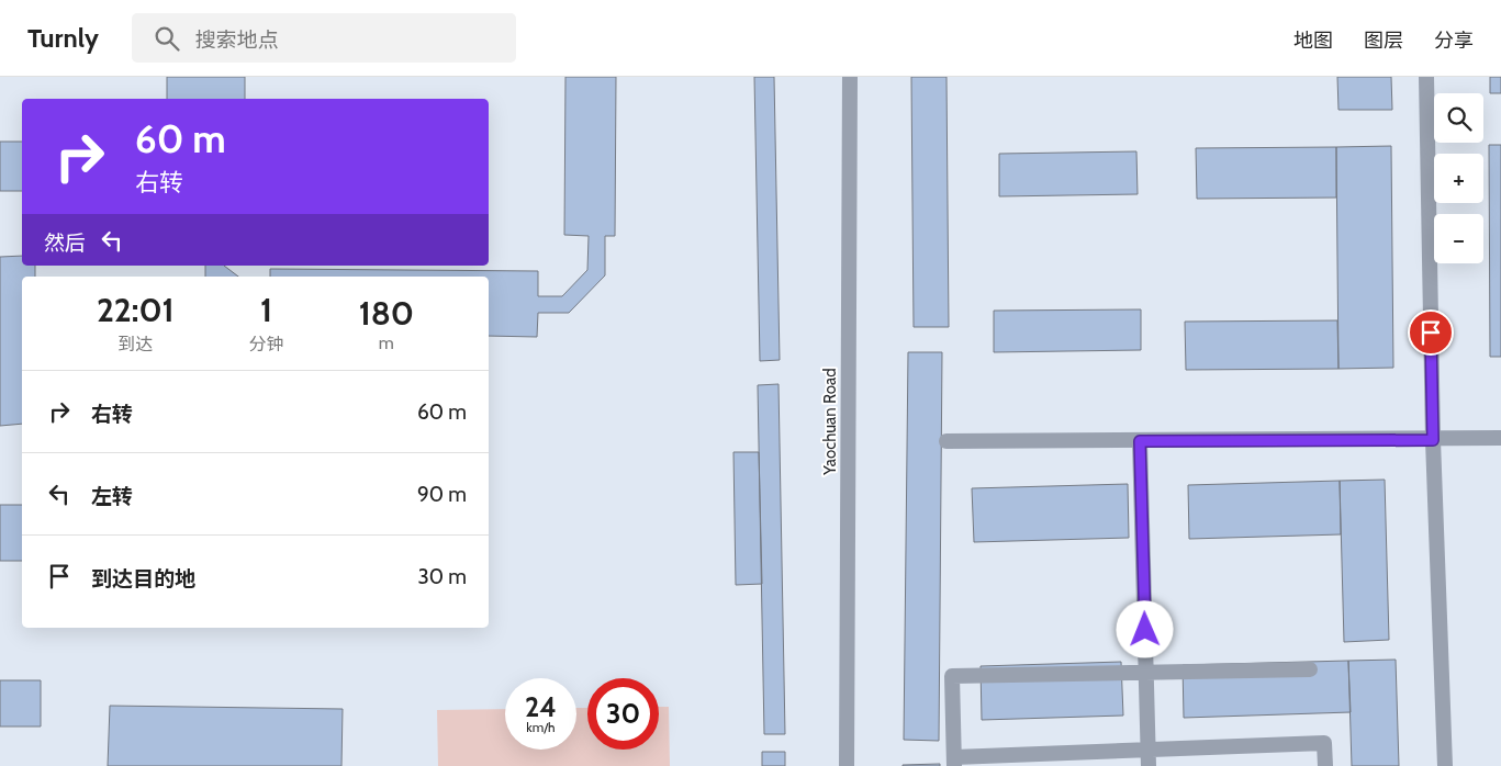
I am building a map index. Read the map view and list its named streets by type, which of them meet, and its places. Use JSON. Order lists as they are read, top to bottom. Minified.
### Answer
{"streets":{"street":["Yaochuan Road"]},"page":{"header":"Turnly","search":"搜索地点","nav":["地图","图层","分享"],"map_buttons":["+","−"],"turn":["60 m","右转"],"then":"然后","eta":["22:01","到达","1","分钟","180","m"],"list":[{"name":"右转","value":"60 m"},{"name":"左转","value":"90 m"},{"name":"到达目的地","value":"30 m"}],"speed":"24 km/h","limit":"30"}}
